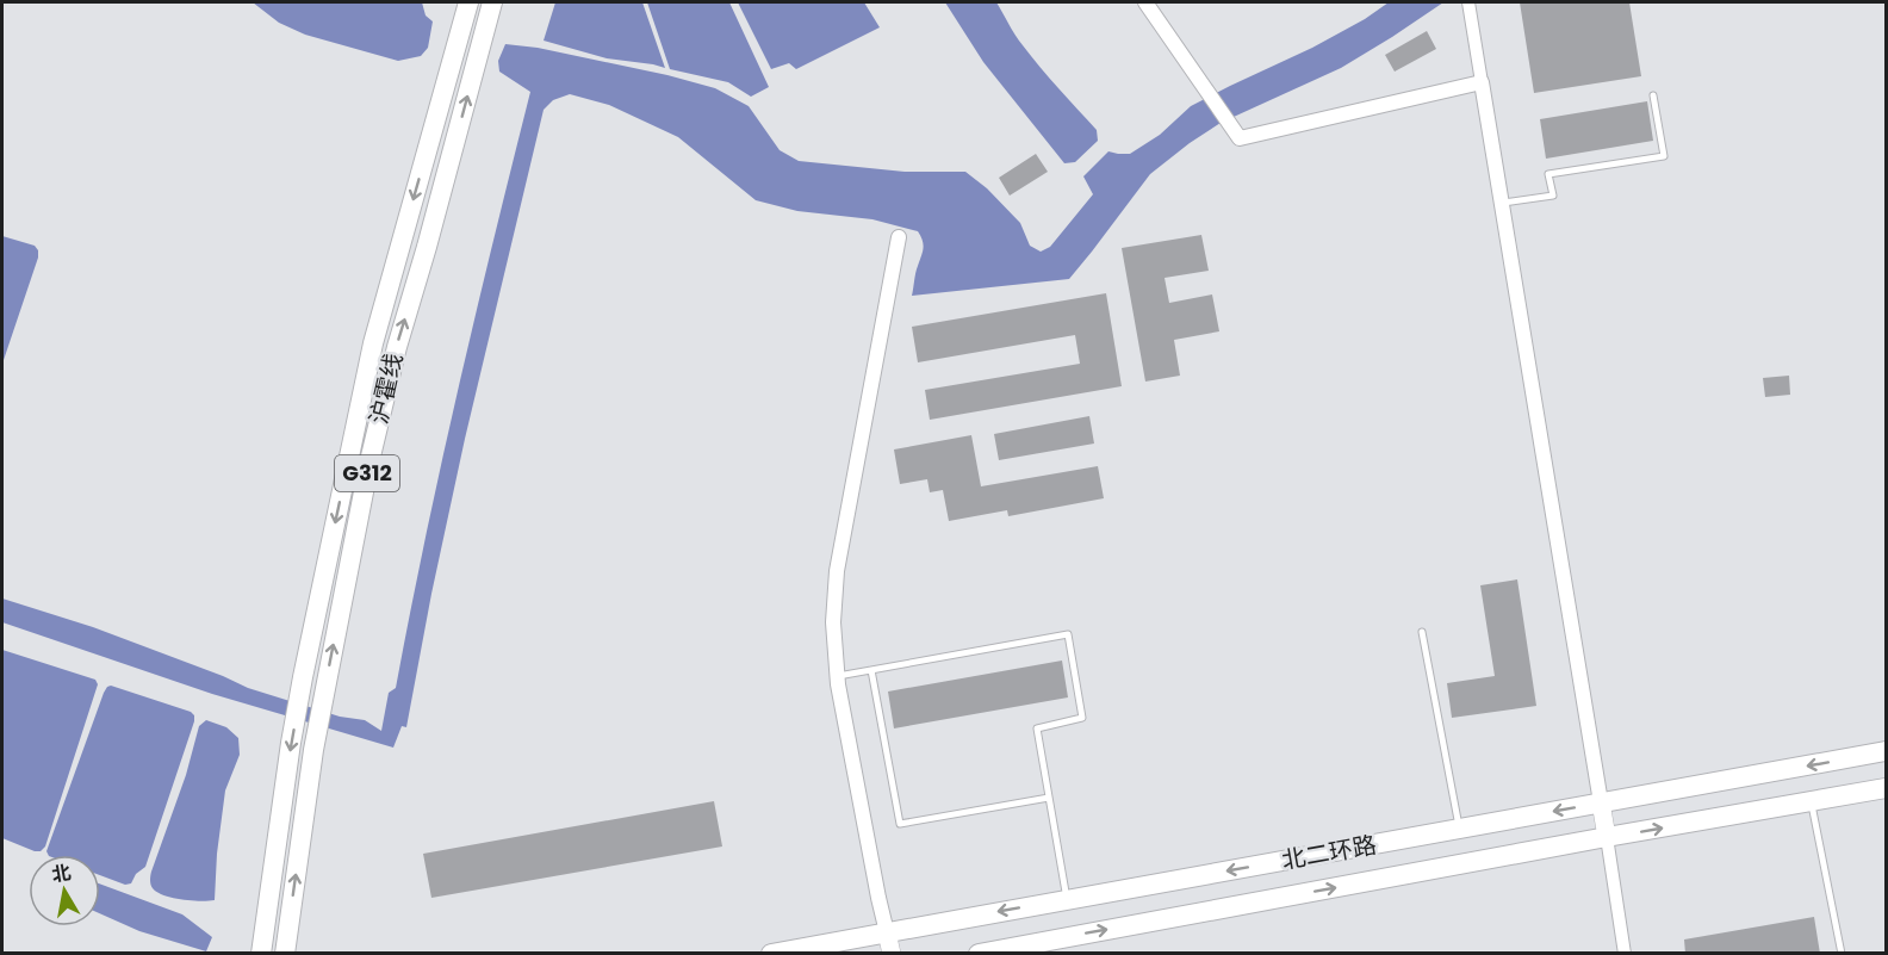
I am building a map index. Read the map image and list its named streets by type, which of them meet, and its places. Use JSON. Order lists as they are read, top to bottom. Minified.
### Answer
{"streets":{"main road":["沪霍线","G312","北二环路"]},"north":"top"}
